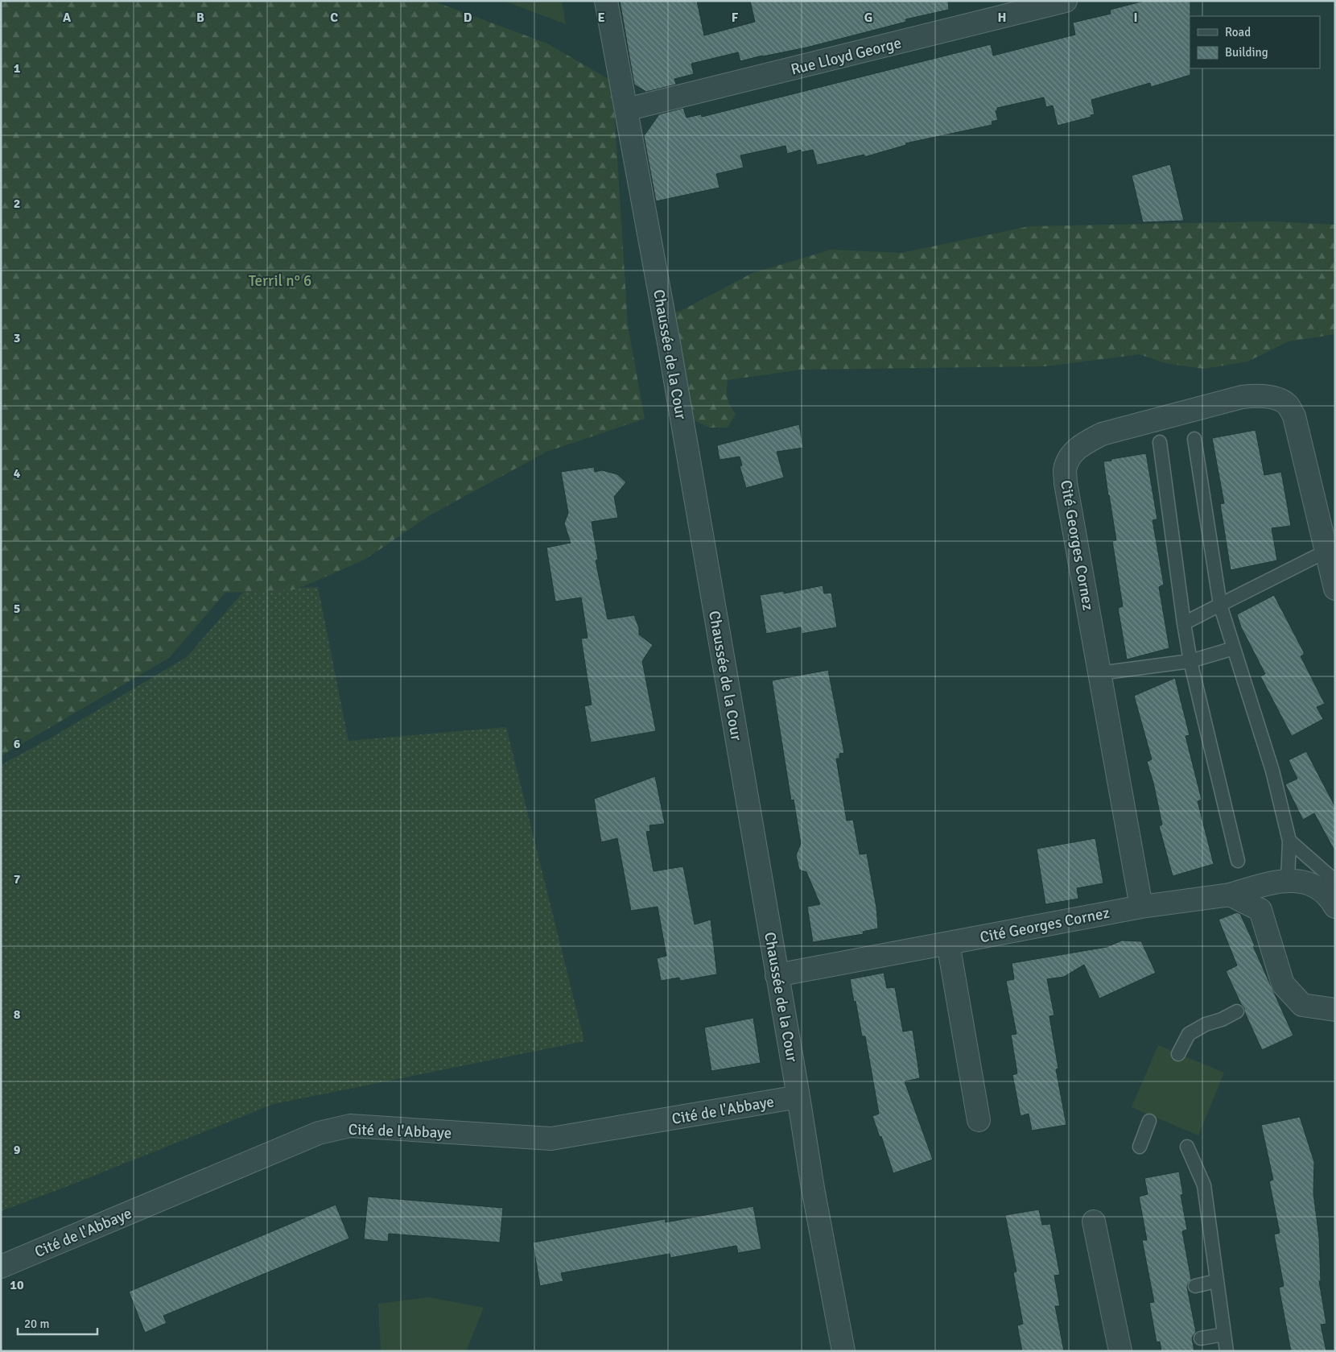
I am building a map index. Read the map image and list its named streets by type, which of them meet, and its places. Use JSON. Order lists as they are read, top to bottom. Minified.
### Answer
{"streets":{"street":["Rue Lloyd George","Chaussée de la Cour","Cité Georges Cornez","Cité de l'Abbaye"]},"crossings":[["Rue Lloyd George","Chaussée de la Cour"],["Chaussée de la Cour","Cité Georges Cornez"],["Chaussée de la Cour","Cité de l'Abbaye"]],"parks":["Terril n° 6"],"legend":["Road","Building"],"scale_bar":"20 m","grid":{"columns":["A","B","C","D","E","F","G","H","I"],"rows":["1","2","3","4","5","6","7","8","9","10"]}}
